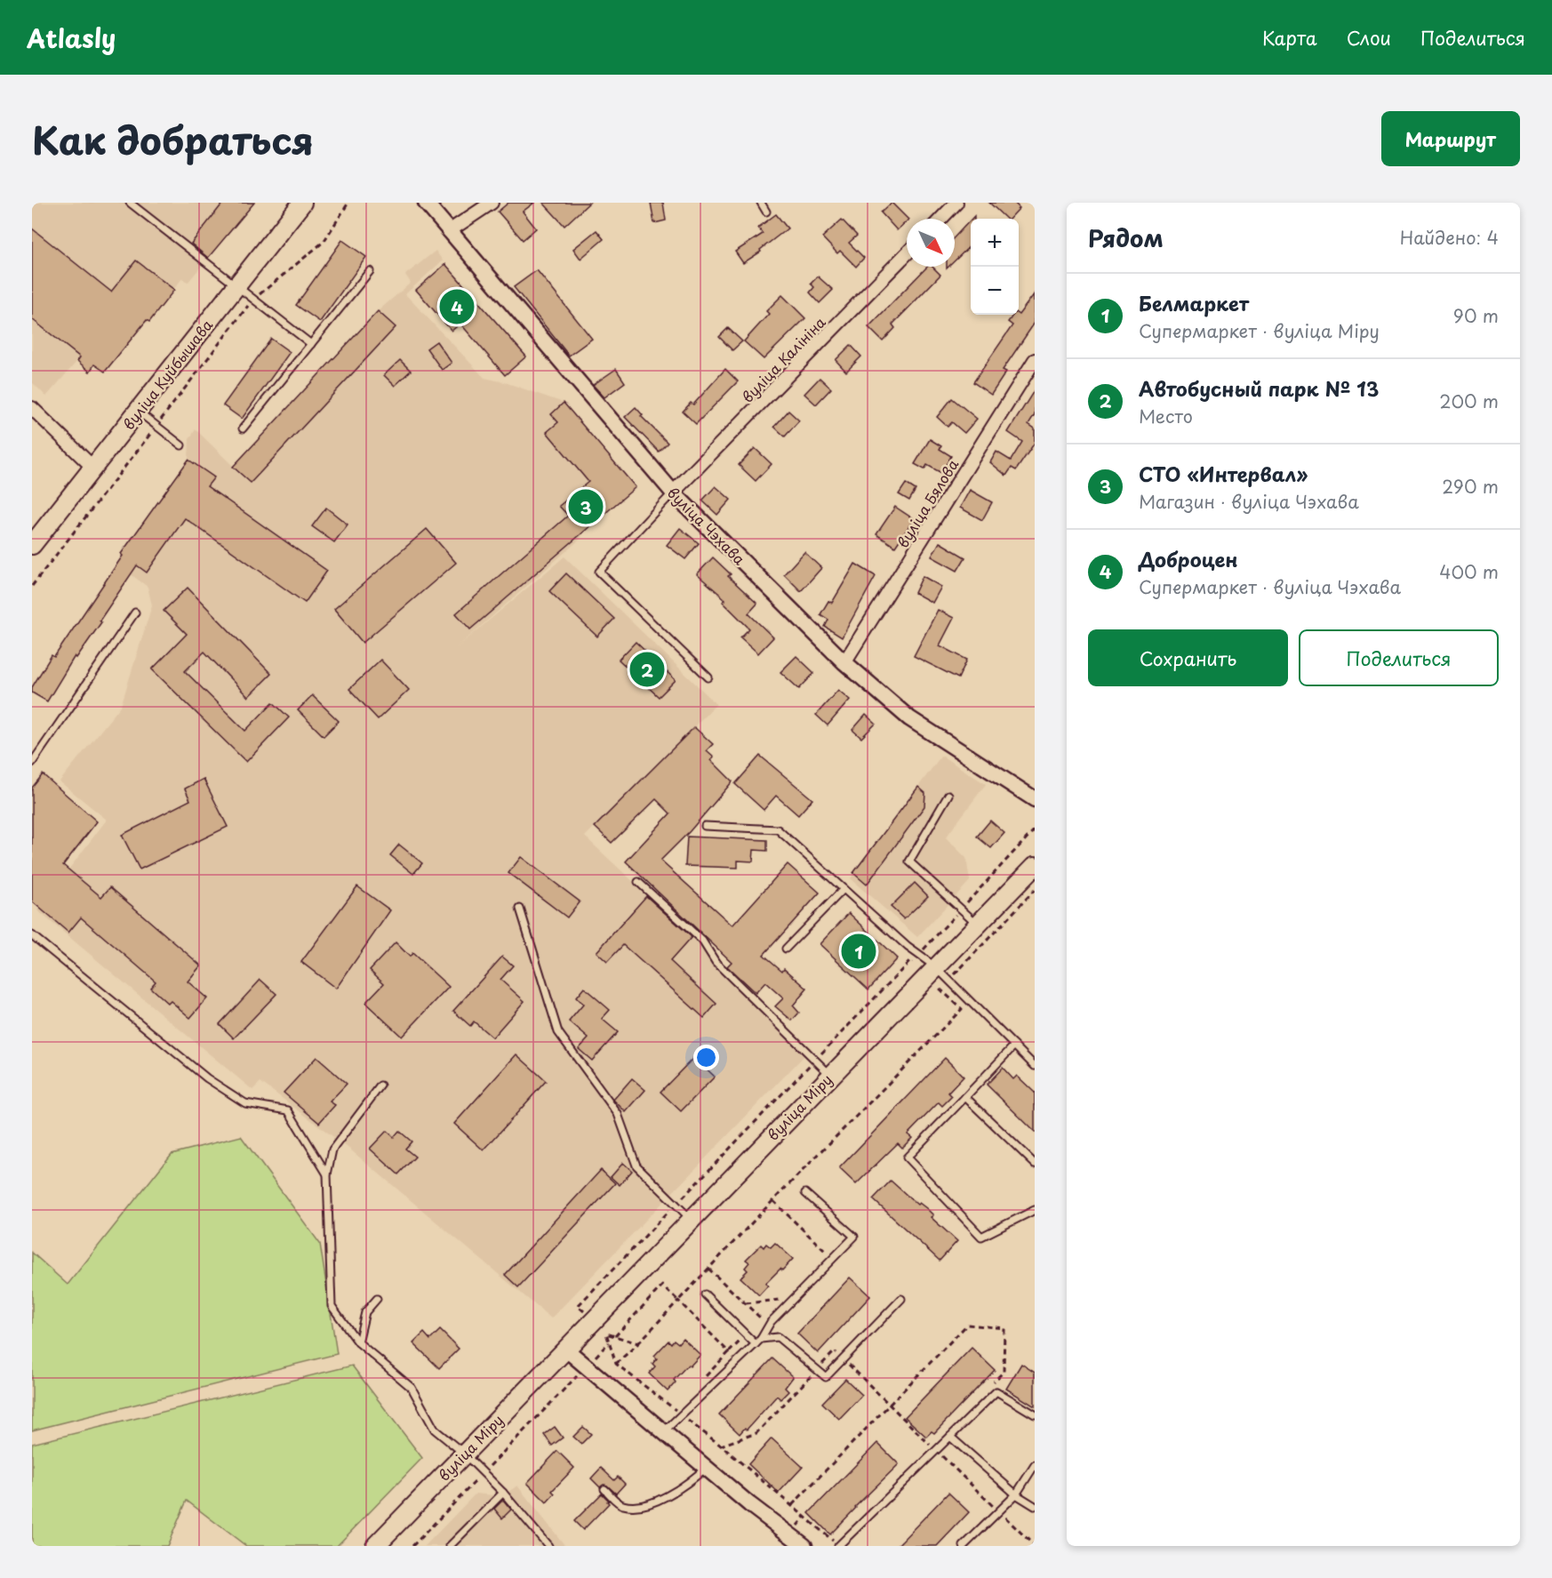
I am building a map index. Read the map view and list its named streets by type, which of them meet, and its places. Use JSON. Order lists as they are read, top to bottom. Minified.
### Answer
{"streets":{"main road":["вуліца Куйбышава","вуліца Міру"],"street":["вуліца Калініна","вуліца Бялова","вуліца Чэхава"]},"crossings":[["вуліца Калініна","вуліца Чэхава"],["вуліца Бялова","вуліца Чэхава"]],"north":"bottom right","page":{"header":"Atlasly","nav":["Карта","Слои","Поделиться"],"title":"Как добраться","buttons":["Маршрут",["Сохранить","Поделиться"]],"heading":["Рядом","Найдено: 4"],"map_buttons":["+","−"],"list":[{"mark":"1","name":"Белмаркет","note":"Супермаркет · вуліца Міру","value":"90 m"},{"mark":"2","name":"Автобусный парк № 13","note":"Место","value":"200 m"},{"mark":"3","name":"СТО «Интервал»","note":"Магазин · вуліца Чэхава","value":"290 m"},{"mark":"4","name":"Доброцен","note":"Супермаркет · вуліца Чэхава","value":"400 m"}],"pins":["4","3","2","1"]}}
